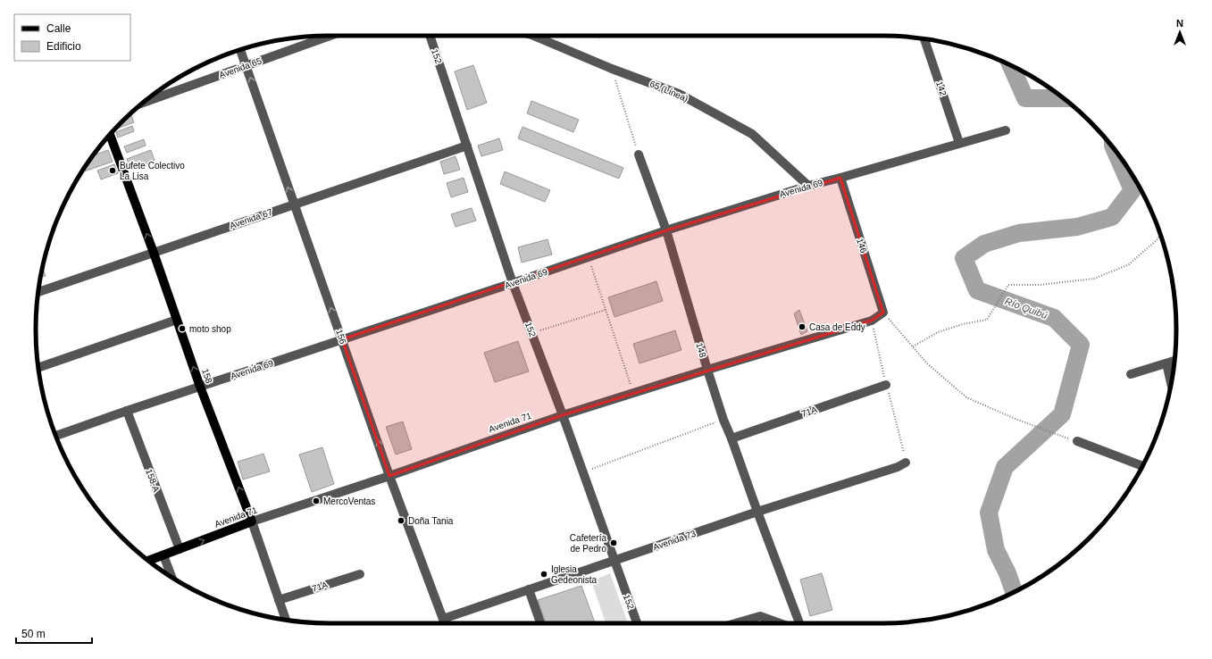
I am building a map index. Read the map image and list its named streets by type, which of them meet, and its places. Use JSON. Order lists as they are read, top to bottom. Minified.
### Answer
{"streets":{"main road":["158","Avenida 71"],"street":["152","Avenida 65","142","65 (Línea)","Avenida 69","Avenida 67","146","156","148","71A","158-A","Avenida 73"]},"crossings":[["152","Avenida 69"],["152","Avenida 67"],["152","Avenida 71"],["152","Avenida 73"],["Avenida 65","156"],["142","Avenida 69"],["65 (Línea)","Avenida 69"],["Avenida 69","146"],["Avenida 69","156"],["Avenida 69","148"],["Avenida 69","158"],["Avenida 69","158-A"],["Avenida 67","156"],["Avenida 67","158"],["146","Avenida 71"],["156","Avenida 71"],["156","Avenida 73"],["148","71A"],["148","Avenida 71"],["148","Avenida 73"],["158","71A"],["158","Avenida 71"],["Avenida 71","158-A"]],"one_way":["156","158"],"water":["Río Quibú"],"places":["Bufete Colectivo La Lisa","Casa de Eddy","moto shop","MercoVentas","Doña Tania","Cafetería de Pedro","Iglesia Gedeonista"],"legend":["Calle","Edificio"],"scale_bar":"50 m","north":"top"}
